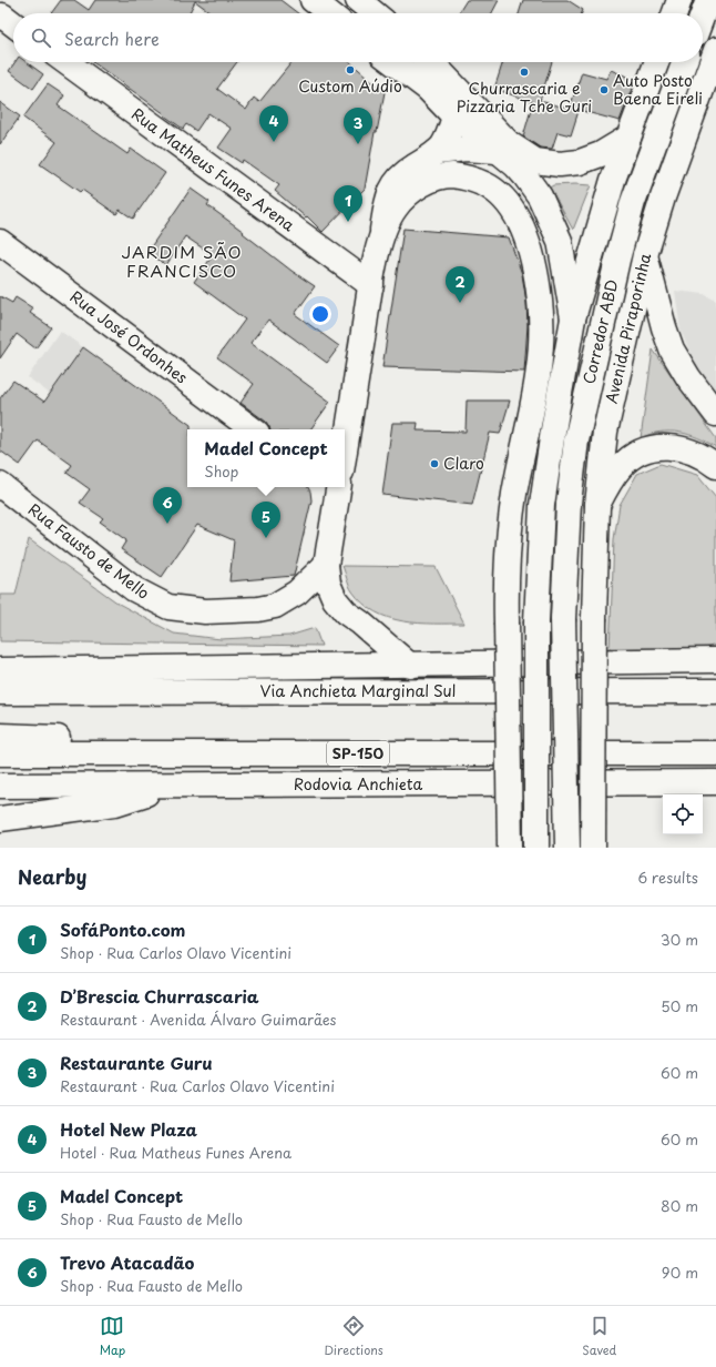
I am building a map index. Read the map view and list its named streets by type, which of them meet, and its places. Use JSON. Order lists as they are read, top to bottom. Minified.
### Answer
{"streets":{"main road":["Rua Matheus Funes Arena","Avenida Piraporinha","Corredor ABD","Rua José Ordonhes","Rua Fausto de Mello","Via Anchieta Marginal Sul","SP-150","Rodovia Anchieta"]},"districts":["JARDIM SÃO FRANCISCO"],"places":["Custom Aúdio","Churrascaria e Pizzaria Tche Guri","Auto Posto Baena Eireli","Claro"],"page":{"search":"Search here","pins":["4","3","1","2","6","5"],"popup":["Madel Concept","Shop"],"heading":["Nearby","6 results"],"list":[{"mark":"1","name":"SofáPonto.com","note":"Shop · Rua Carlos Olavo Vicentini","value":"30 m"},{"mark":"2","name":"D’Brescia Churrascaria","note":"Restaurant · Avenida Álvaro Guimarães","value":"50 m"},{"mark":"3","name":"Restaurante Guru","note":"Restaurant · Rua Carlos Olavo Vicentini","value":"60 m"},{"mark":"4","name":"Hotel New Plaza","note":"Hotel · Rua Matheus Funes Arena","value":"60 m"},{"mark":"5","name":"Madel Concept","note":"Shop · Rua Fausto de Mello","value":"80 m"},{"mark":"6","name":"Trevo Atacadão","note":"Shop · Rua Fausto de Mello","value":"90 m"}],"nav":["Map","Directions","Saved"]}}
